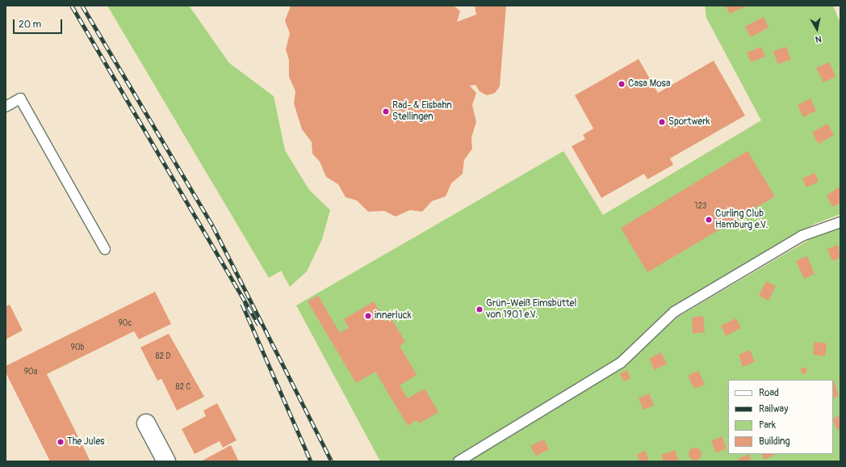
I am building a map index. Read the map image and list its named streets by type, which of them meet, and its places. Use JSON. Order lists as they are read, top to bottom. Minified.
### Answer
{"places":["Casa Mosa","Rad- & Eisbahn Stellingen","Sportwerk","Curling Club Hamburg e.V.","Grün-Weiß Eimsbüttel von 1901 e.V.","innerluck","The Jules"],"house_numbers":["123","90c","90b","82 D","90a","82 C"],"legend":["Road","Railway","Park","Building"],"scale_bar":"20 m","north":"bottom"}
